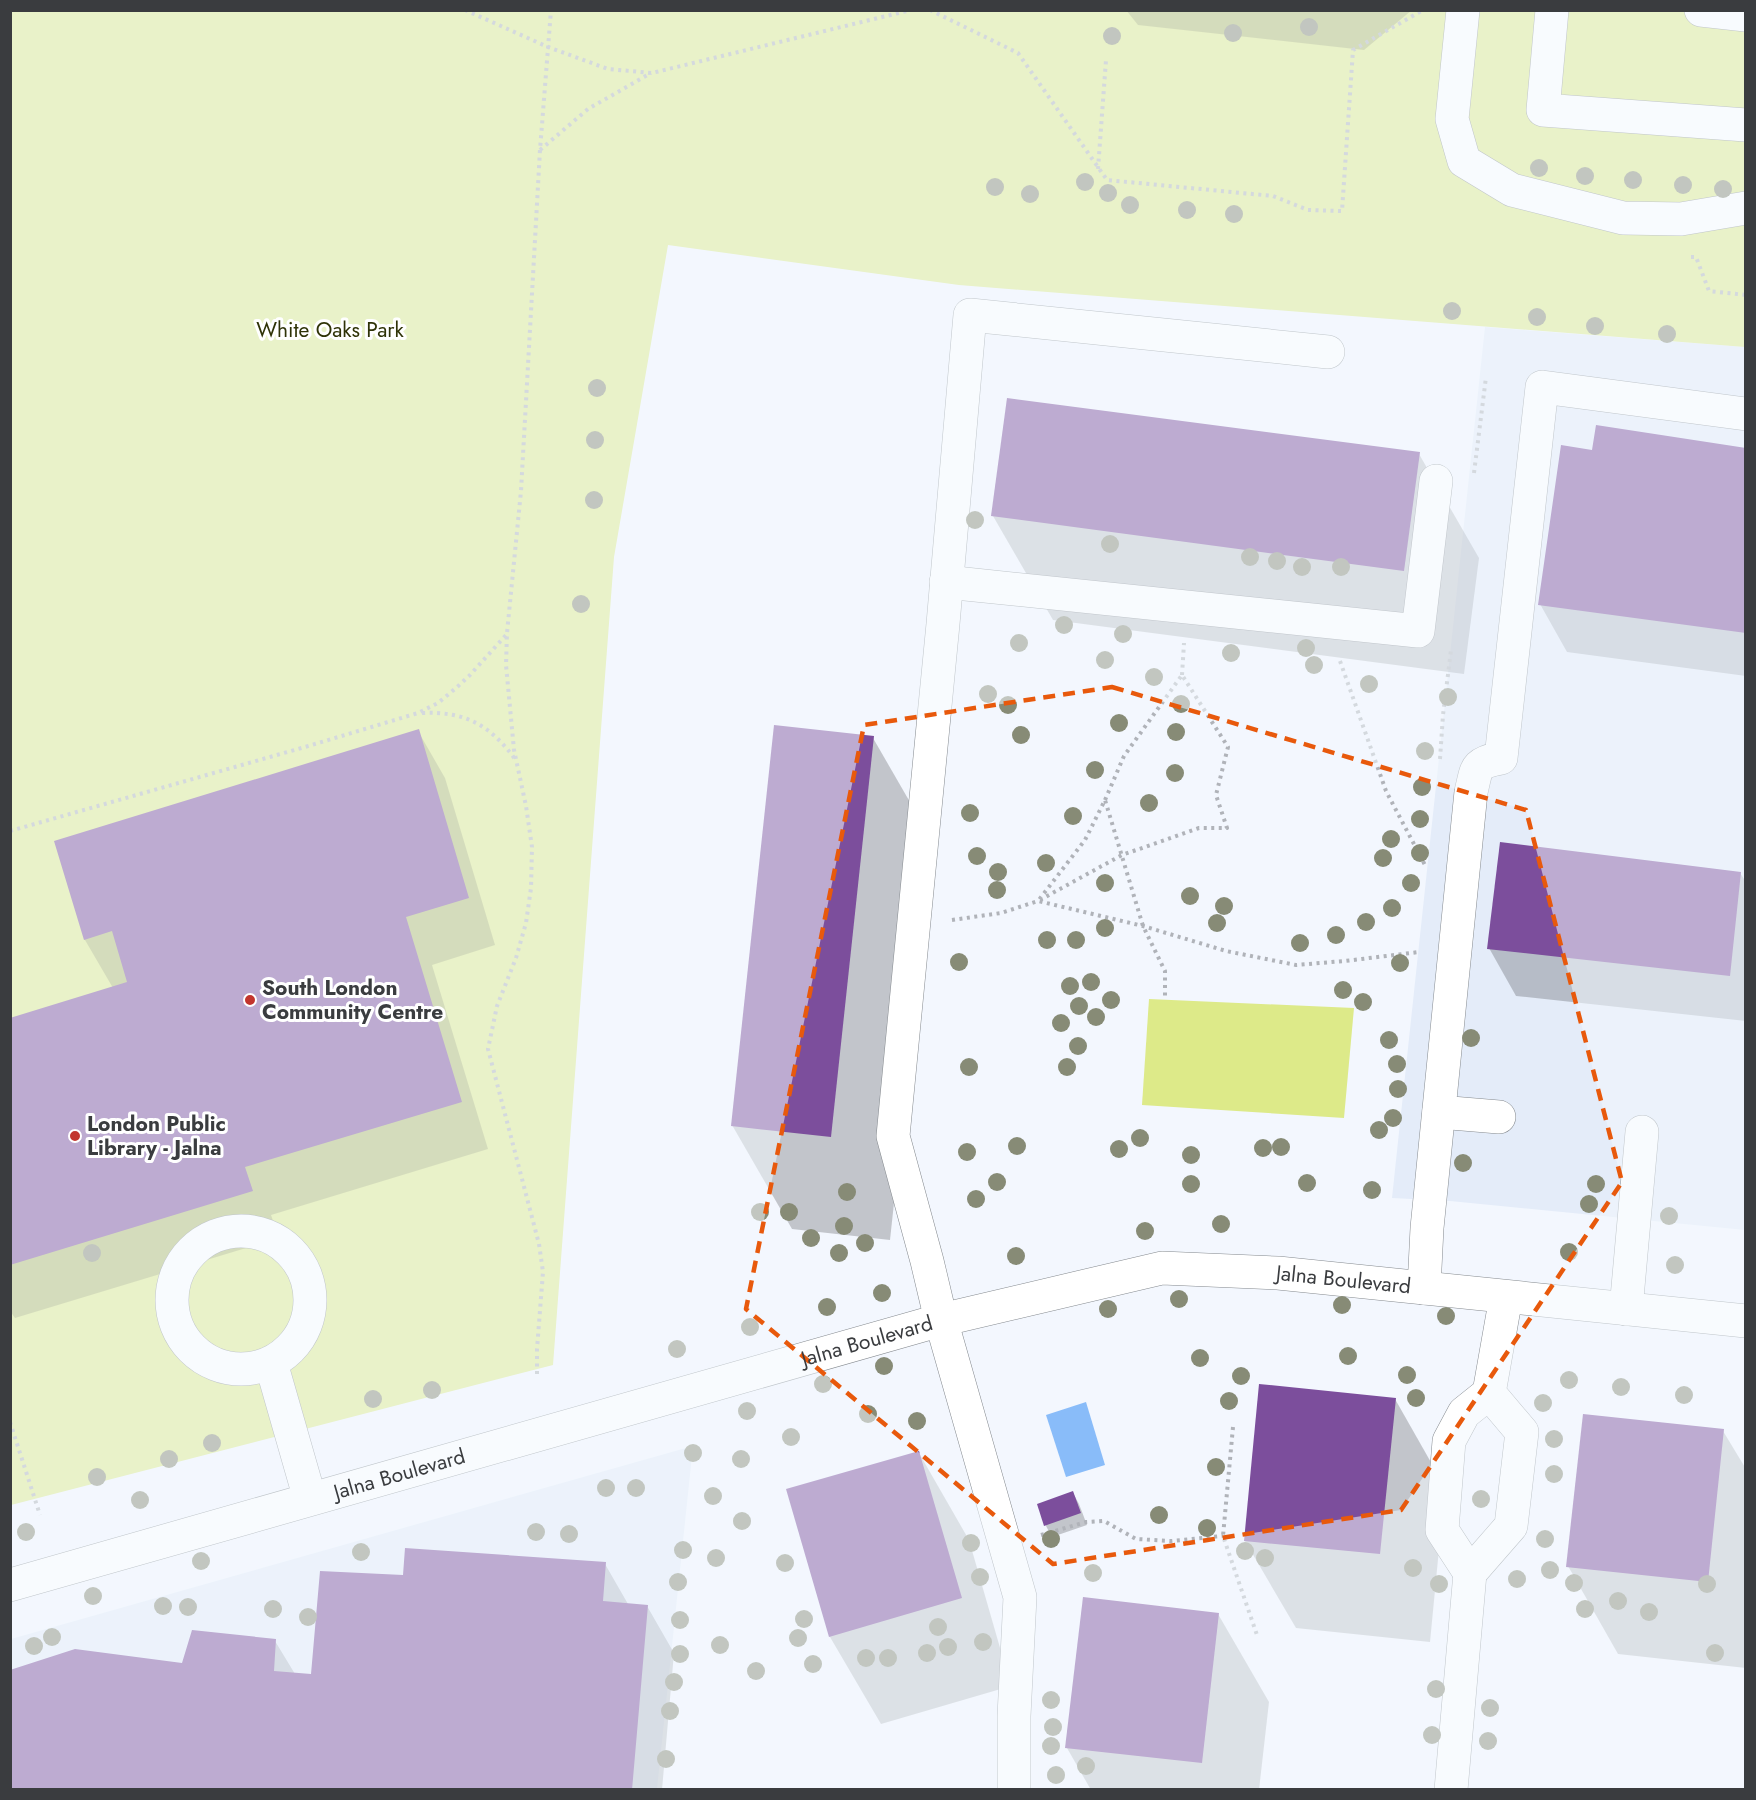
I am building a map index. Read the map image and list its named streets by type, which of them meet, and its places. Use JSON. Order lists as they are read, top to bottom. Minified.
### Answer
{"streets":{"street":["Jalna Boulevard"]},"parks":["White Oaks Park"],"places":["South London Community Centre","London Public Library - Jalna"]}
